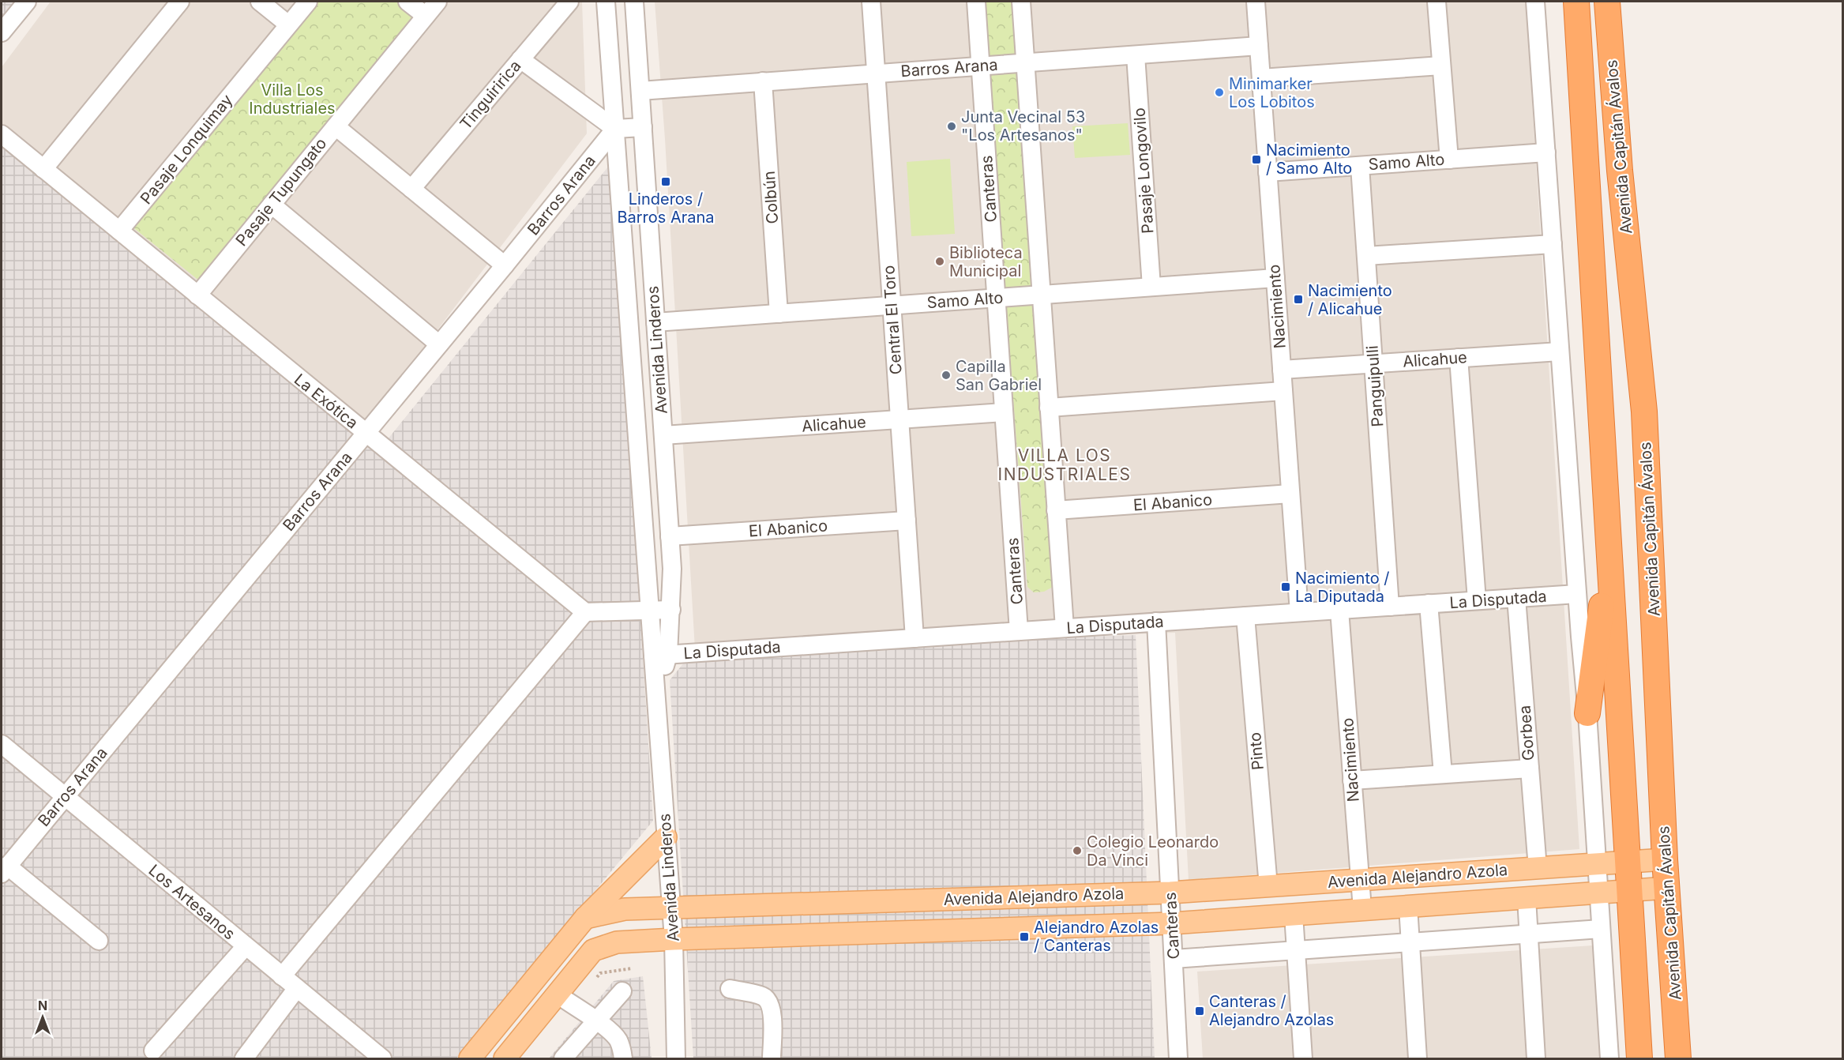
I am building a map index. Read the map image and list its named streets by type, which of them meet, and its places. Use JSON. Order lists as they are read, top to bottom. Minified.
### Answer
{"streets":{"highway":["Avenida Capitán Ávalos"],"main road":["Avenida Alejandro Azola"],"street":["Barros Arana","Tinguiririca","Pasaje Lonquimay","Samo Alto","Pasaje Longovilo","Canteras","Pasaje Tupungato","Colbún","Nacimiento","Central El Toro","Avenida Linderos","Alicahue","Panguipulli","La Exótica","El Abanico","La Disputada","Gorbea","Pinto","Los Artesanos"]},"crossings":[["Barros Arana","Pasaje Longovilo"],["Barros Arana","Canteras"],["Barros Arana","Colbún"],["Barros Arana","Nacimiento"],["Barros Arana","Central El Toro"],["Barros Arana","Avenida Linderos"],["Barros Arana","La Exótica"],["Barros Arana","Los Artesanos"],["Avenida Capitán Ávalos","Avenida Alejandro Azola"],["Pasaje Lonquimay","La Exótica"],["Samo Alto","Pasaje Longovilo"],["Samo Alto","Canteras"],["Samo Alto","Colbún"],["Samo Alto","Nacimiento"],["Samo Alto","Central El Toro"],["Samo Alto","Avenida Linderos"],["Samo Alto","Panguipulli"],["Canteras","Alicahue"],["Canteras","La Disputada"],["Canteras","Avenida Alejandro Azola"],["Pasaje Tupungato","La Exótica"],["Nacimiento","Alicahue"],["Nacimiento","El Abanico"],["Nacimiento","La Disputada"],["Nacimiento","Avenida Alejandro Azola"],["Central El Toro","Alicahue"],["Central El Toro","El Abanico"],["Central El Toro","La Disputada"],["Avenida Linderos","Alicahue"],["Avenida Linderos","El Abanico"],["Avenida Linderos","La Disputada"],["Avenida Linderos","Avenida Alejandro Azola"],["Alicahue","Panguipulli"],["Panguipulli","La Disputada"],["La Disputada","Gorbea"],["La Disputada","Pinto"],["Gorbea","Avenida Alejandro Azola"],["Pinto","Avenida Alejandro Azola"]],"districts":["VILLA LOS INDUSTRIALES"],"parks":["Villa Los Industriales"],"places":{"other":["Minimarker Los Lobitos","Junta Vecinal 53 \"Los Artesanos\"","Biblioteca Municipal","Capilla San Gabriel","Colegio Leonardo Da Vinci"],"transit":["Nacimiento / Samo Alto","Linderos / Barros Arana","Nacimiento / Alicahue","Nacimiento / La Diputada","Alejandro Azolas / Canteras","Canteras / Alejandro Azolas"]},"north":"top"}
